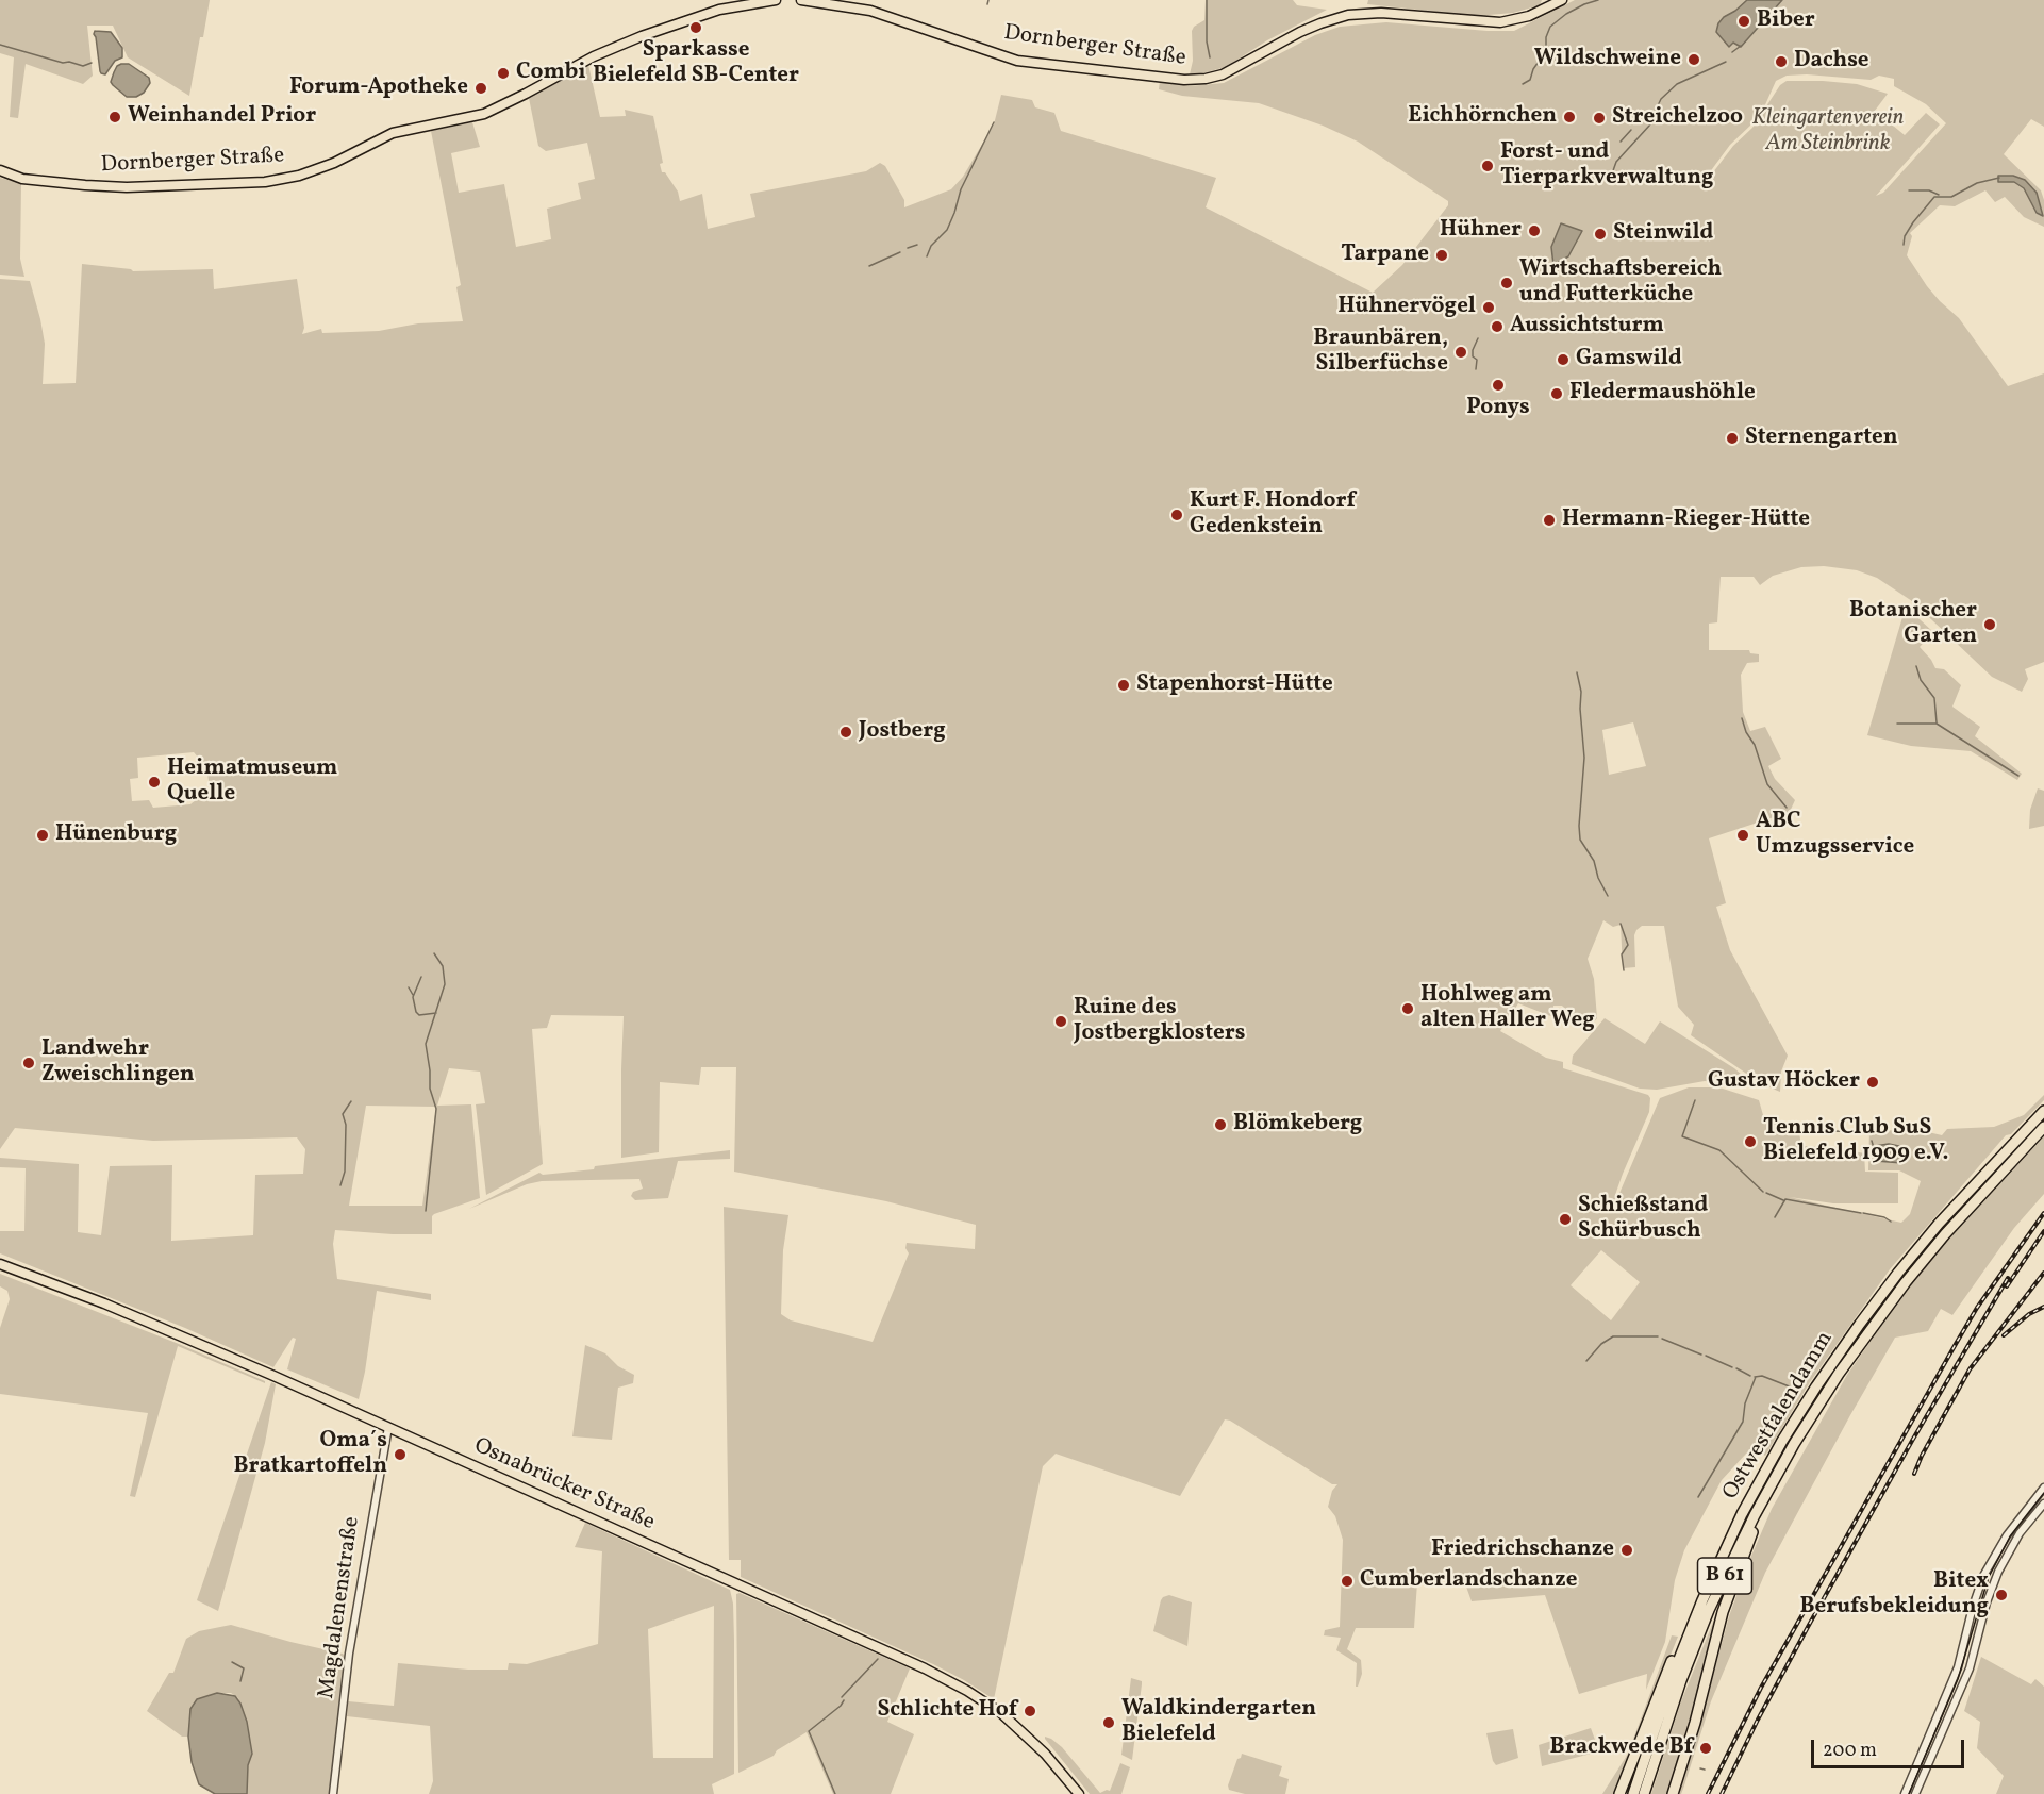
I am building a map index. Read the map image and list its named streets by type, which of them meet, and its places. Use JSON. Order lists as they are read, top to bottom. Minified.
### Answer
{"streets":{"highway":["Ostwestfalendamm","B 61"],"main road":["Dornberger Straße","Osnabrücker Straße"],"street":["Magdalenenstraße"]},"crossings":[["Ostwestfalendamm","B 61"],["Osnabrücker Straße","Magdalenenstraße"]],"parks":["Kleingartenverein Am Steinbrink"],"places":["Biber","Sparkasse Bielefeld SB-Center","Wildschweine","Dachse","Combi","Forum-Apotheke","Weinhandel Prior","Eichhörnchen","Streichelzoo","Forst- und Tierparkverwaltung","Hühner","Steinwild","Tarpane","Wirtschaftsbereich und Futterküche","Hühnervögel","Aussichtsturm","Braunbären, Silberfüchse","Gamswild","Ponys","Fledermaushöhle","Sternengarten","Kurt F. Hondorf Gedenkstein","Hermann-Rieger-Hütte","Botanischer Garten","Stapenhorst-Hütte","Jostberg","Heimatmuseum Quelle","Hünenburg","ABC Umzugsservice","Hohlweg am alten Haller Weg","Ruine des Jostbergklosters","Landwehr Zweischlingen","Gustav Höcker","Blömkeberg","Tennis Club SuS Bielefeld 1909 e.V.","Schießstand Schürbusch","Oma´s Bratkartoffeln","Friedrichschanze","Cumberlandschanze","Bitex Berufsbekleidung","Schlichte Hof","Waldkindergarten Bielefeld","Brackwede Bf"],"scale_bar":"200 m"}
